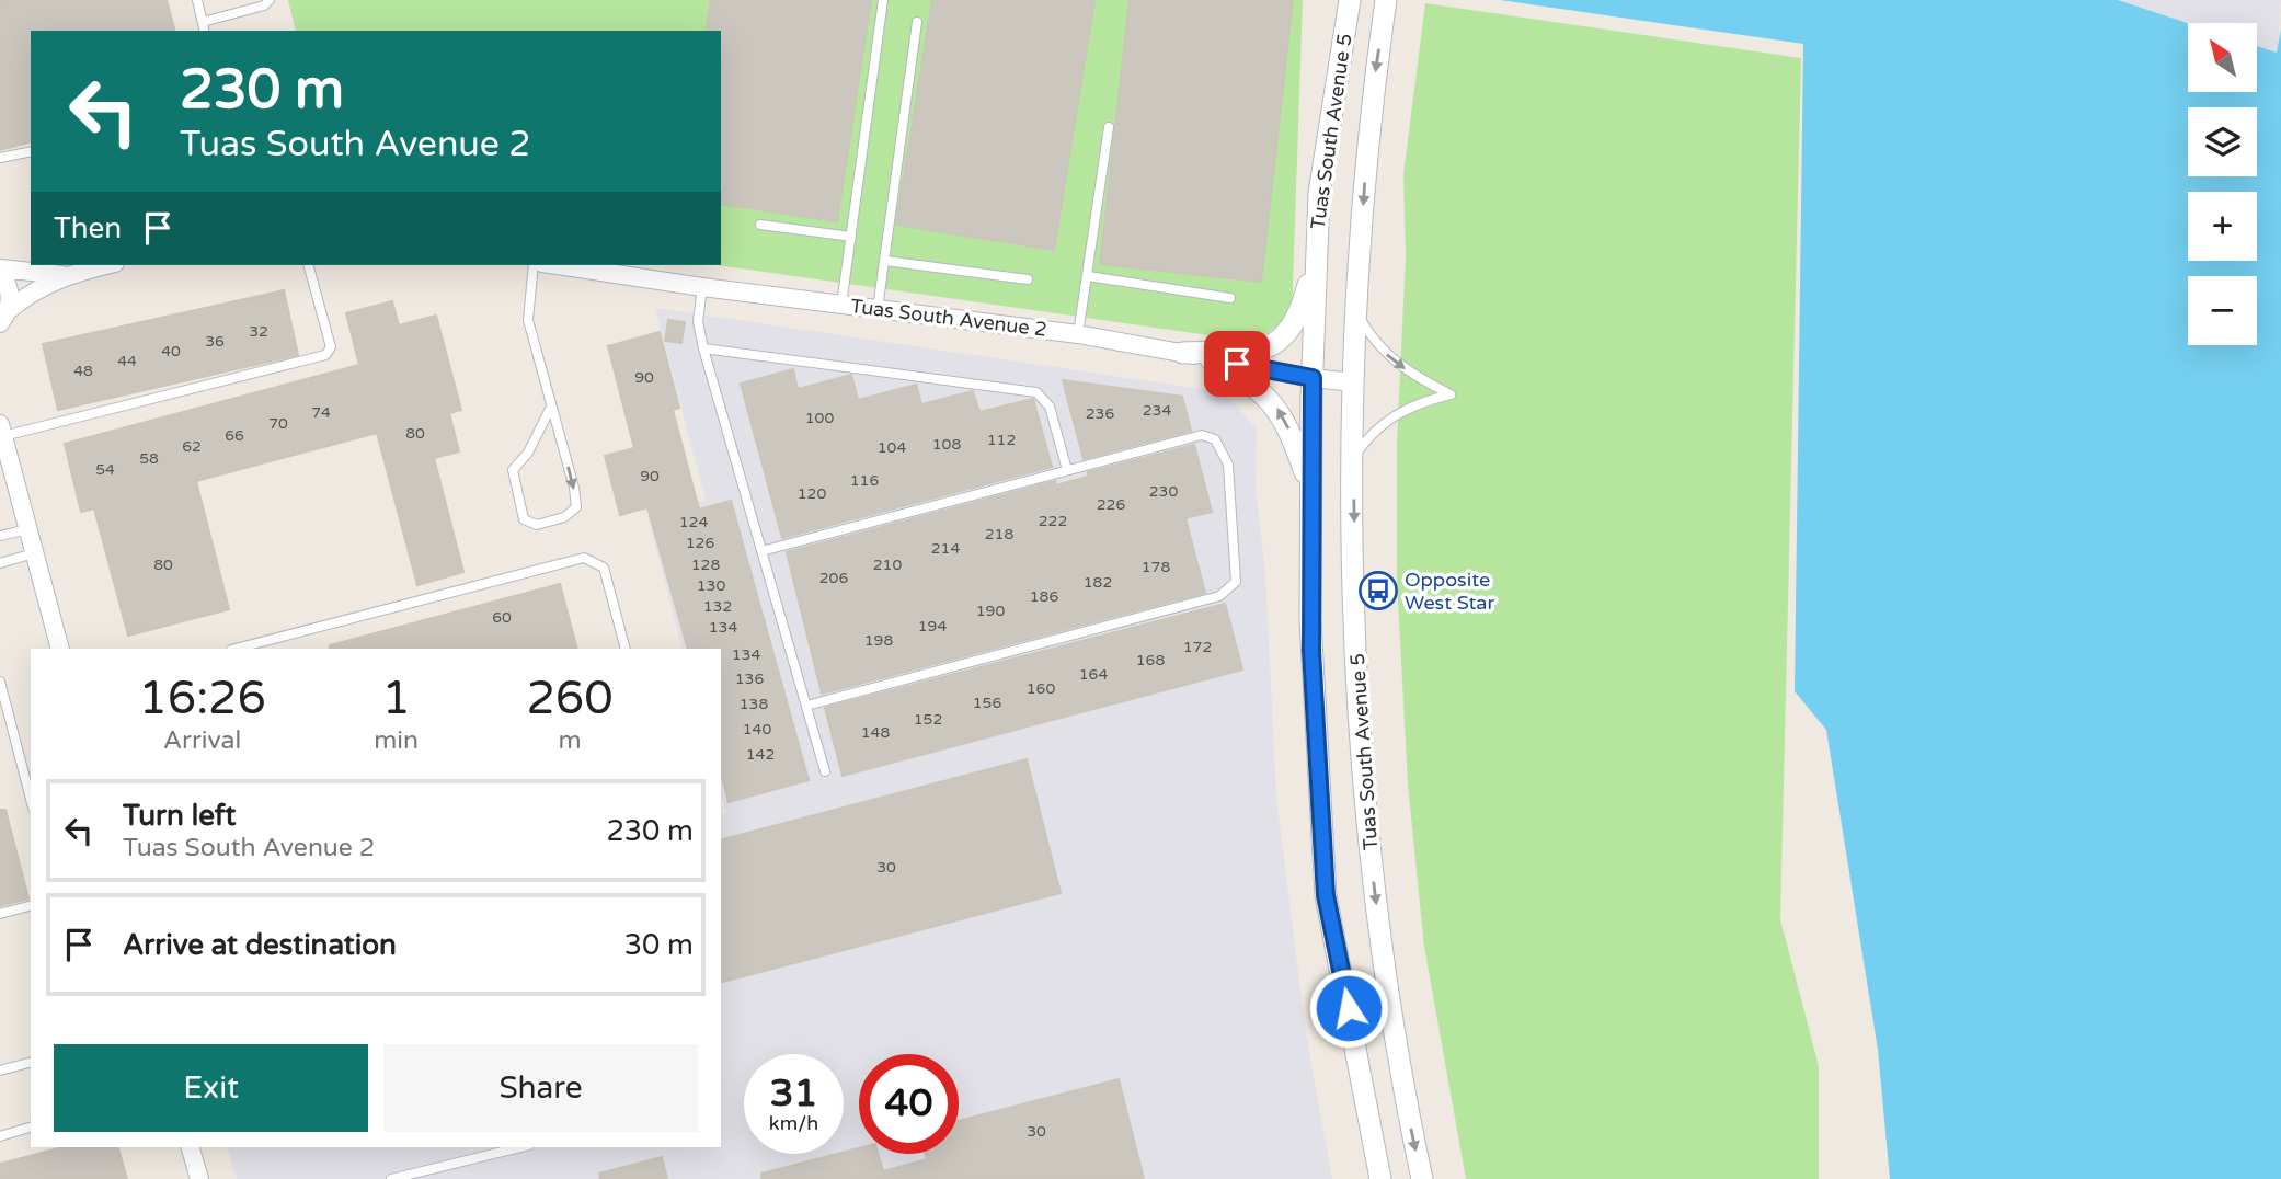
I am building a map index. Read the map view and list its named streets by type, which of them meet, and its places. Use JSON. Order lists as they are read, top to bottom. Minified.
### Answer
{"streets":{"street":["Tuas South Avenue 5","Tuas South Avenue 2"]},"crossings":[["Tuas South Avenue 5","Tuas South Avenue 2"]],"places":{"bus stop":["Opposite West Star"]},"house_numbers":["32","36","40","44","48","90","234","74","236","100","70","80","66","112","108","62","104","58","54","90","116","230","120","226","222","124","218","126","214","80","128","210","178","206","182","130","186","132","190","60","194","134","198","172","134","168","164","136","160","156","138","152","140","148","142","30","30"],"north":"top left","page":{"map_buttons":["+","−"],"turn":["230 m","Tuas South Avenue 2"],"then":"Then","eta":["16:26","Arrival","1","min","260","m"],"list":[{"name":"Turn left","note":"Tuas South Avenue 2","value":"230 m"},{"name":"Arrive at destination","value":"30 m"}],"buttons":["Exit","Share"],"speed":"31 km/h","limit":"40"}}
